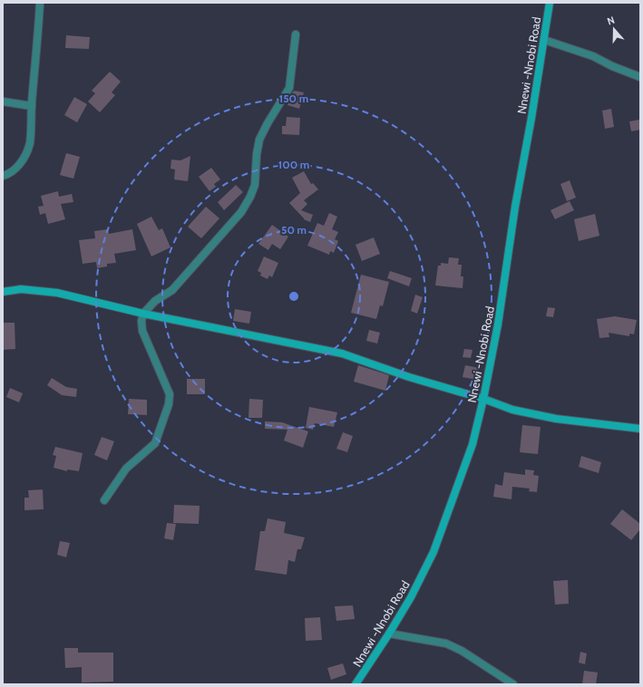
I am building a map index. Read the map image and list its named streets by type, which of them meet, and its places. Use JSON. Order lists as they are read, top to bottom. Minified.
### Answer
{"streets":{"main road":["Nnewi -Nnobi Road"]},"north":"top","rings":["150 m","100 m","50 m"]}
